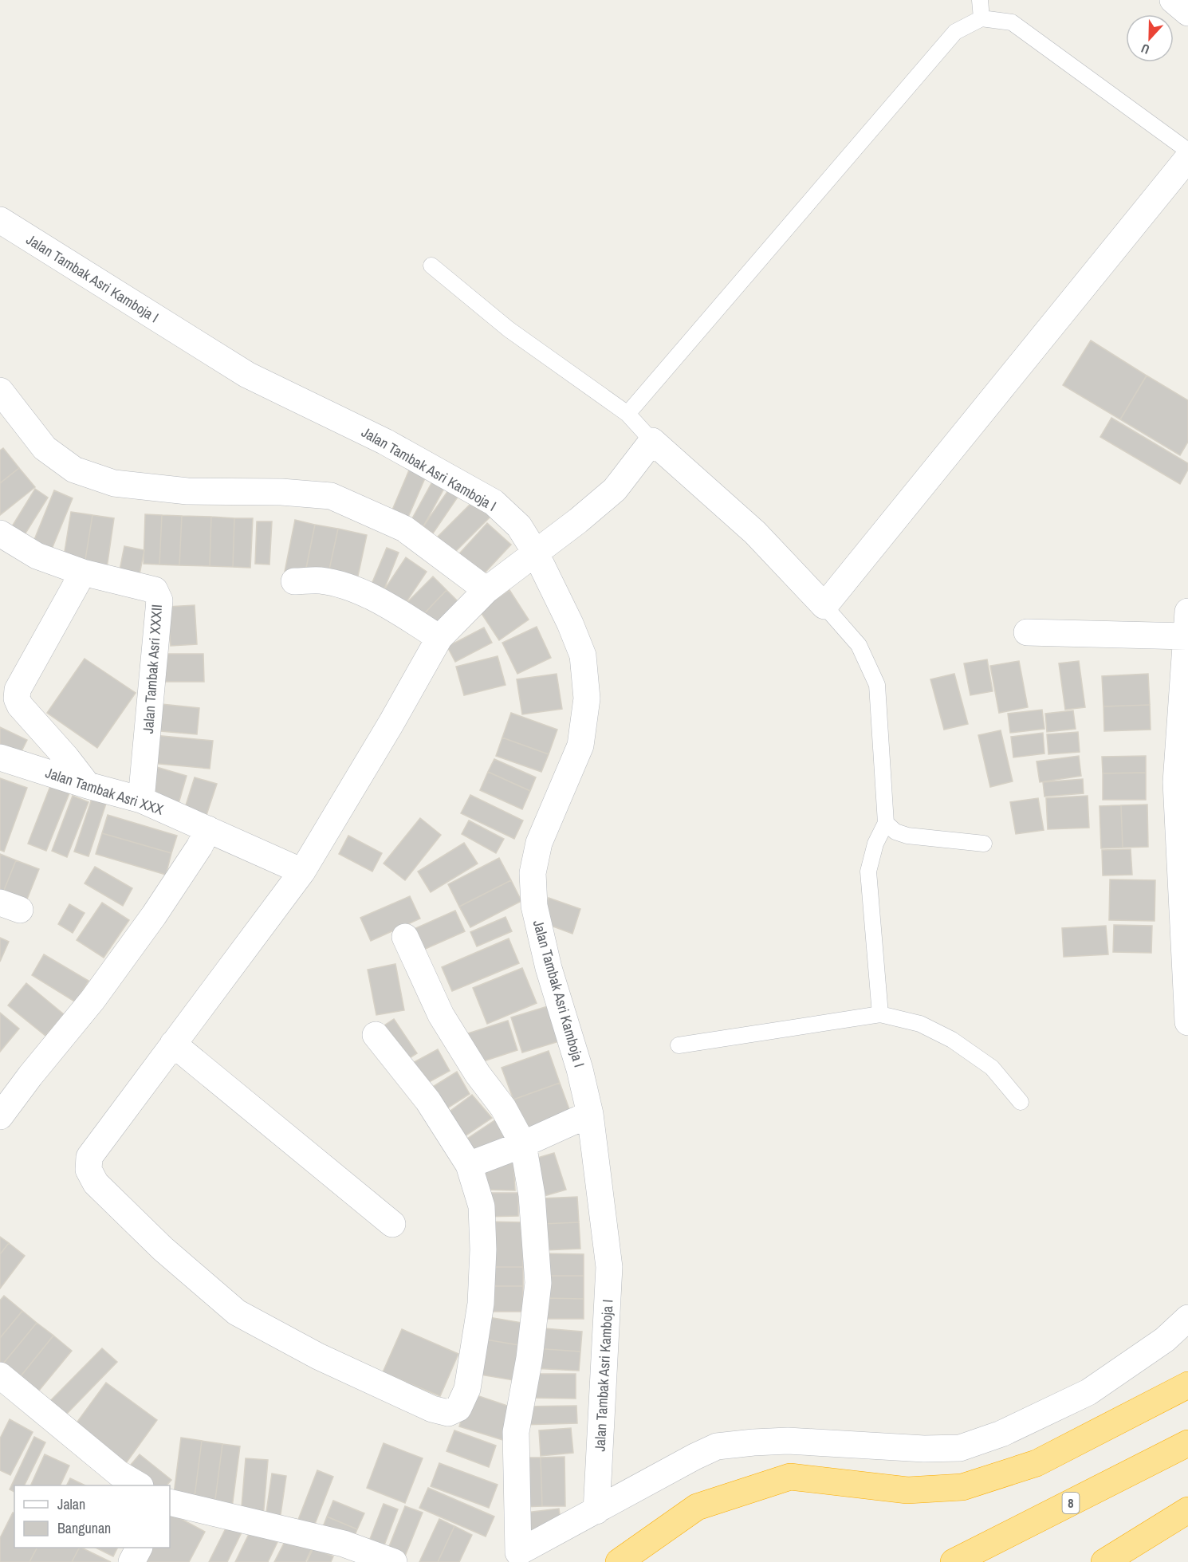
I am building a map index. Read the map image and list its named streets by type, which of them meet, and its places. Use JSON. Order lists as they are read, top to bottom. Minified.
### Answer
{"streets":{"highway":["8"],"street":["Jalan Tambak Asri Kamboja I","Jalan Tambak Asri XXXII","Jalan Tambak Asri XXX"]},"crossings":[["Jalan Tambak Asri XXXII","Jalan Tambak Asri XXX"]],"legend":["Jalan","Bangunan"],"north":"bottom"}
